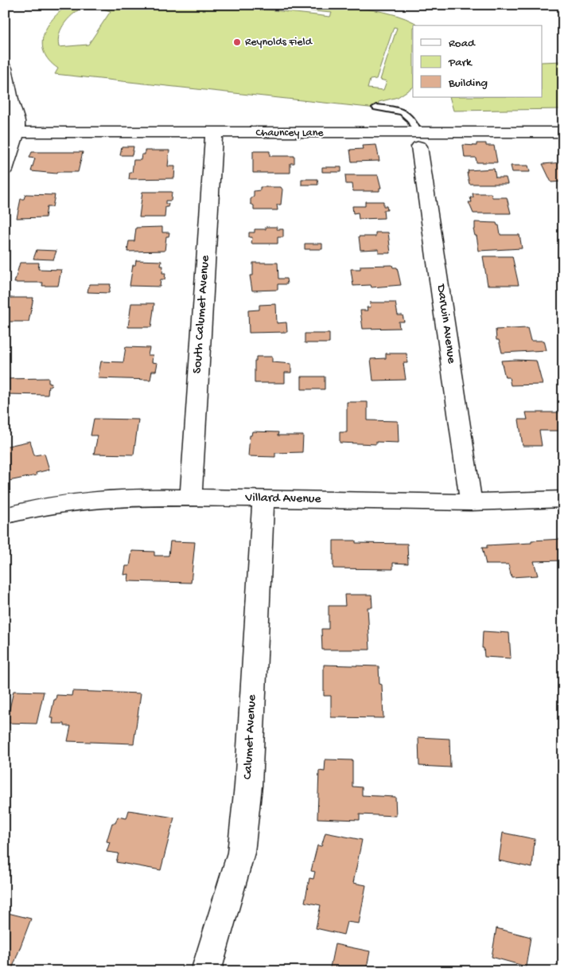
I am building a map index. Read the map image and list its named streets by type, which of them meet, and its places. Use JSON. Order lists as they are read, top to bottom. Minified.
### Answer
{"streets":{"street":["Chauncey Lane","South Calumet Avenue","Darwin Avenue","Villard Avenue","Calumet Avenue"]},"crossings":[["Chauncey Lane","South Calumet Avenue"],["Chauncey Lane","Darwin Avenue"],["South Calumet Avenue","Villard Avenue"],["Darwin Avenue","Villard Avenue"],["Villard Avenue","Calumet Avenue"]],"places":["Reynolds Field"],"legend":["Road","Park","Building"]}
